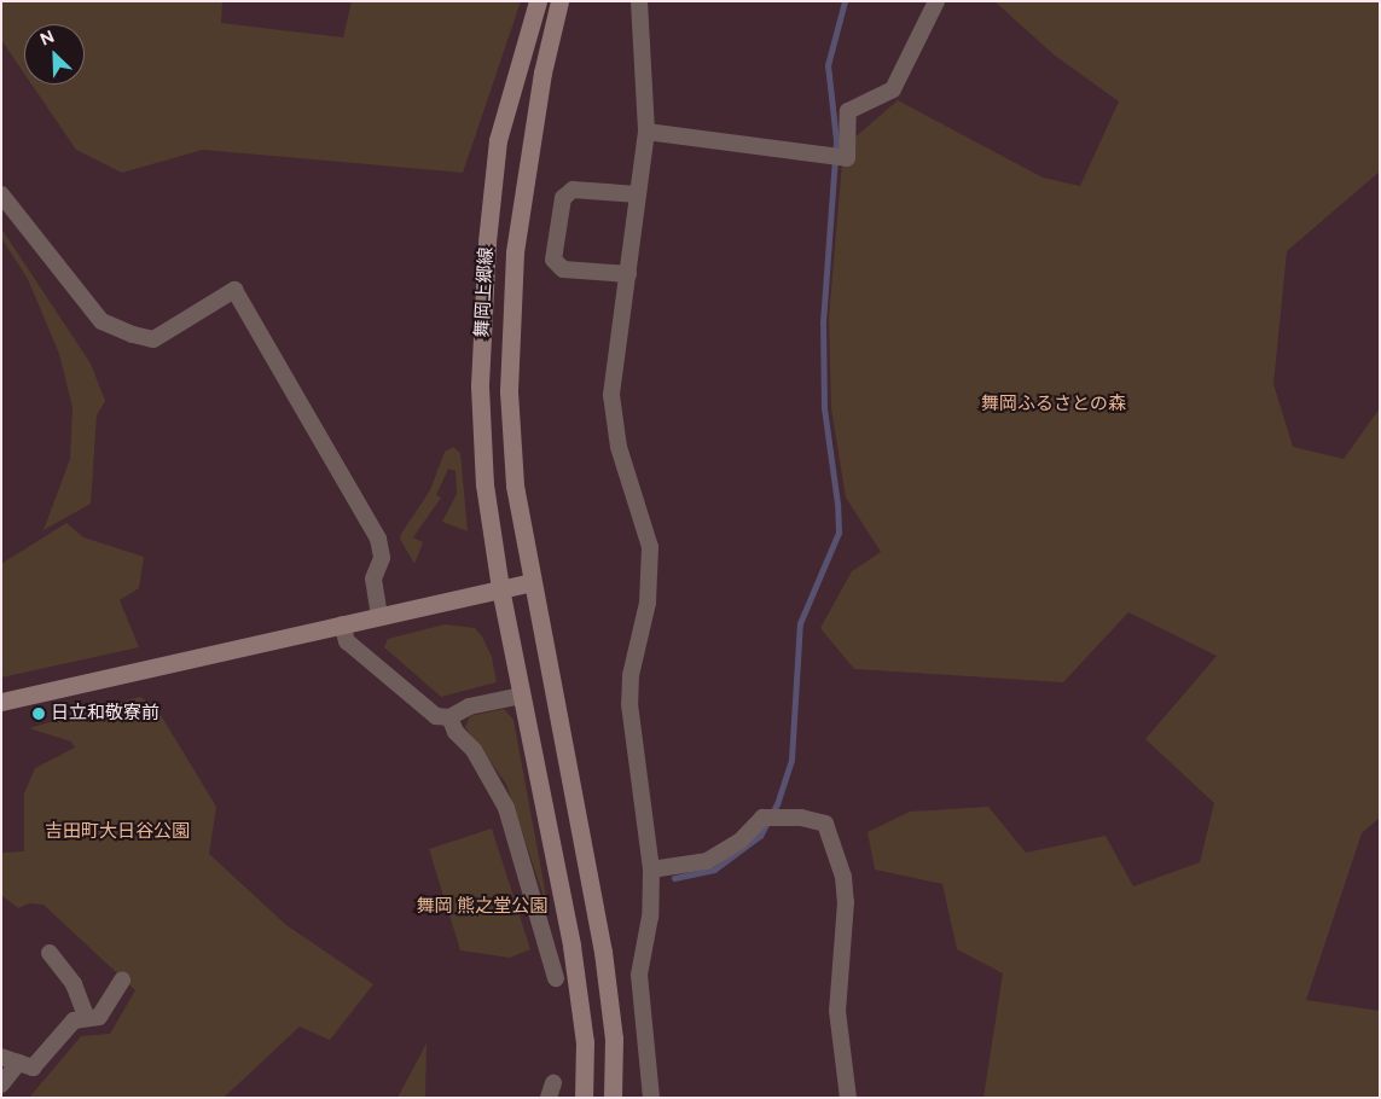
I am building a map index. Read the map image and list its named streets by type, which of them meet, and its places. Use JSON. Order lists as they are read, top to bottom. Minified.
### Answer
{"streets":{"street":["舞岡上郷線"]},"parks":["舞岡ふるさとの森","吉田町大日谷公園","舞岡 熊之堂公園"],"places":["日立和敬寮前"],"north":"top left"}
